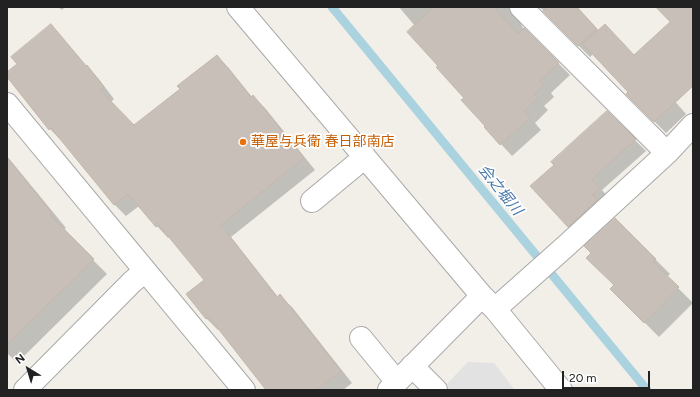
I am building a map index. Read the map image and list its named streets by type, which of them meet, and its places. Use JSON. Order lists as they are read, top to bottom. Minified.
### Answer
{"water":["会之堀川"],"places":["華屋与兵衛 春日部南店"],"scale_bar":"20 m","north":"top left"}
